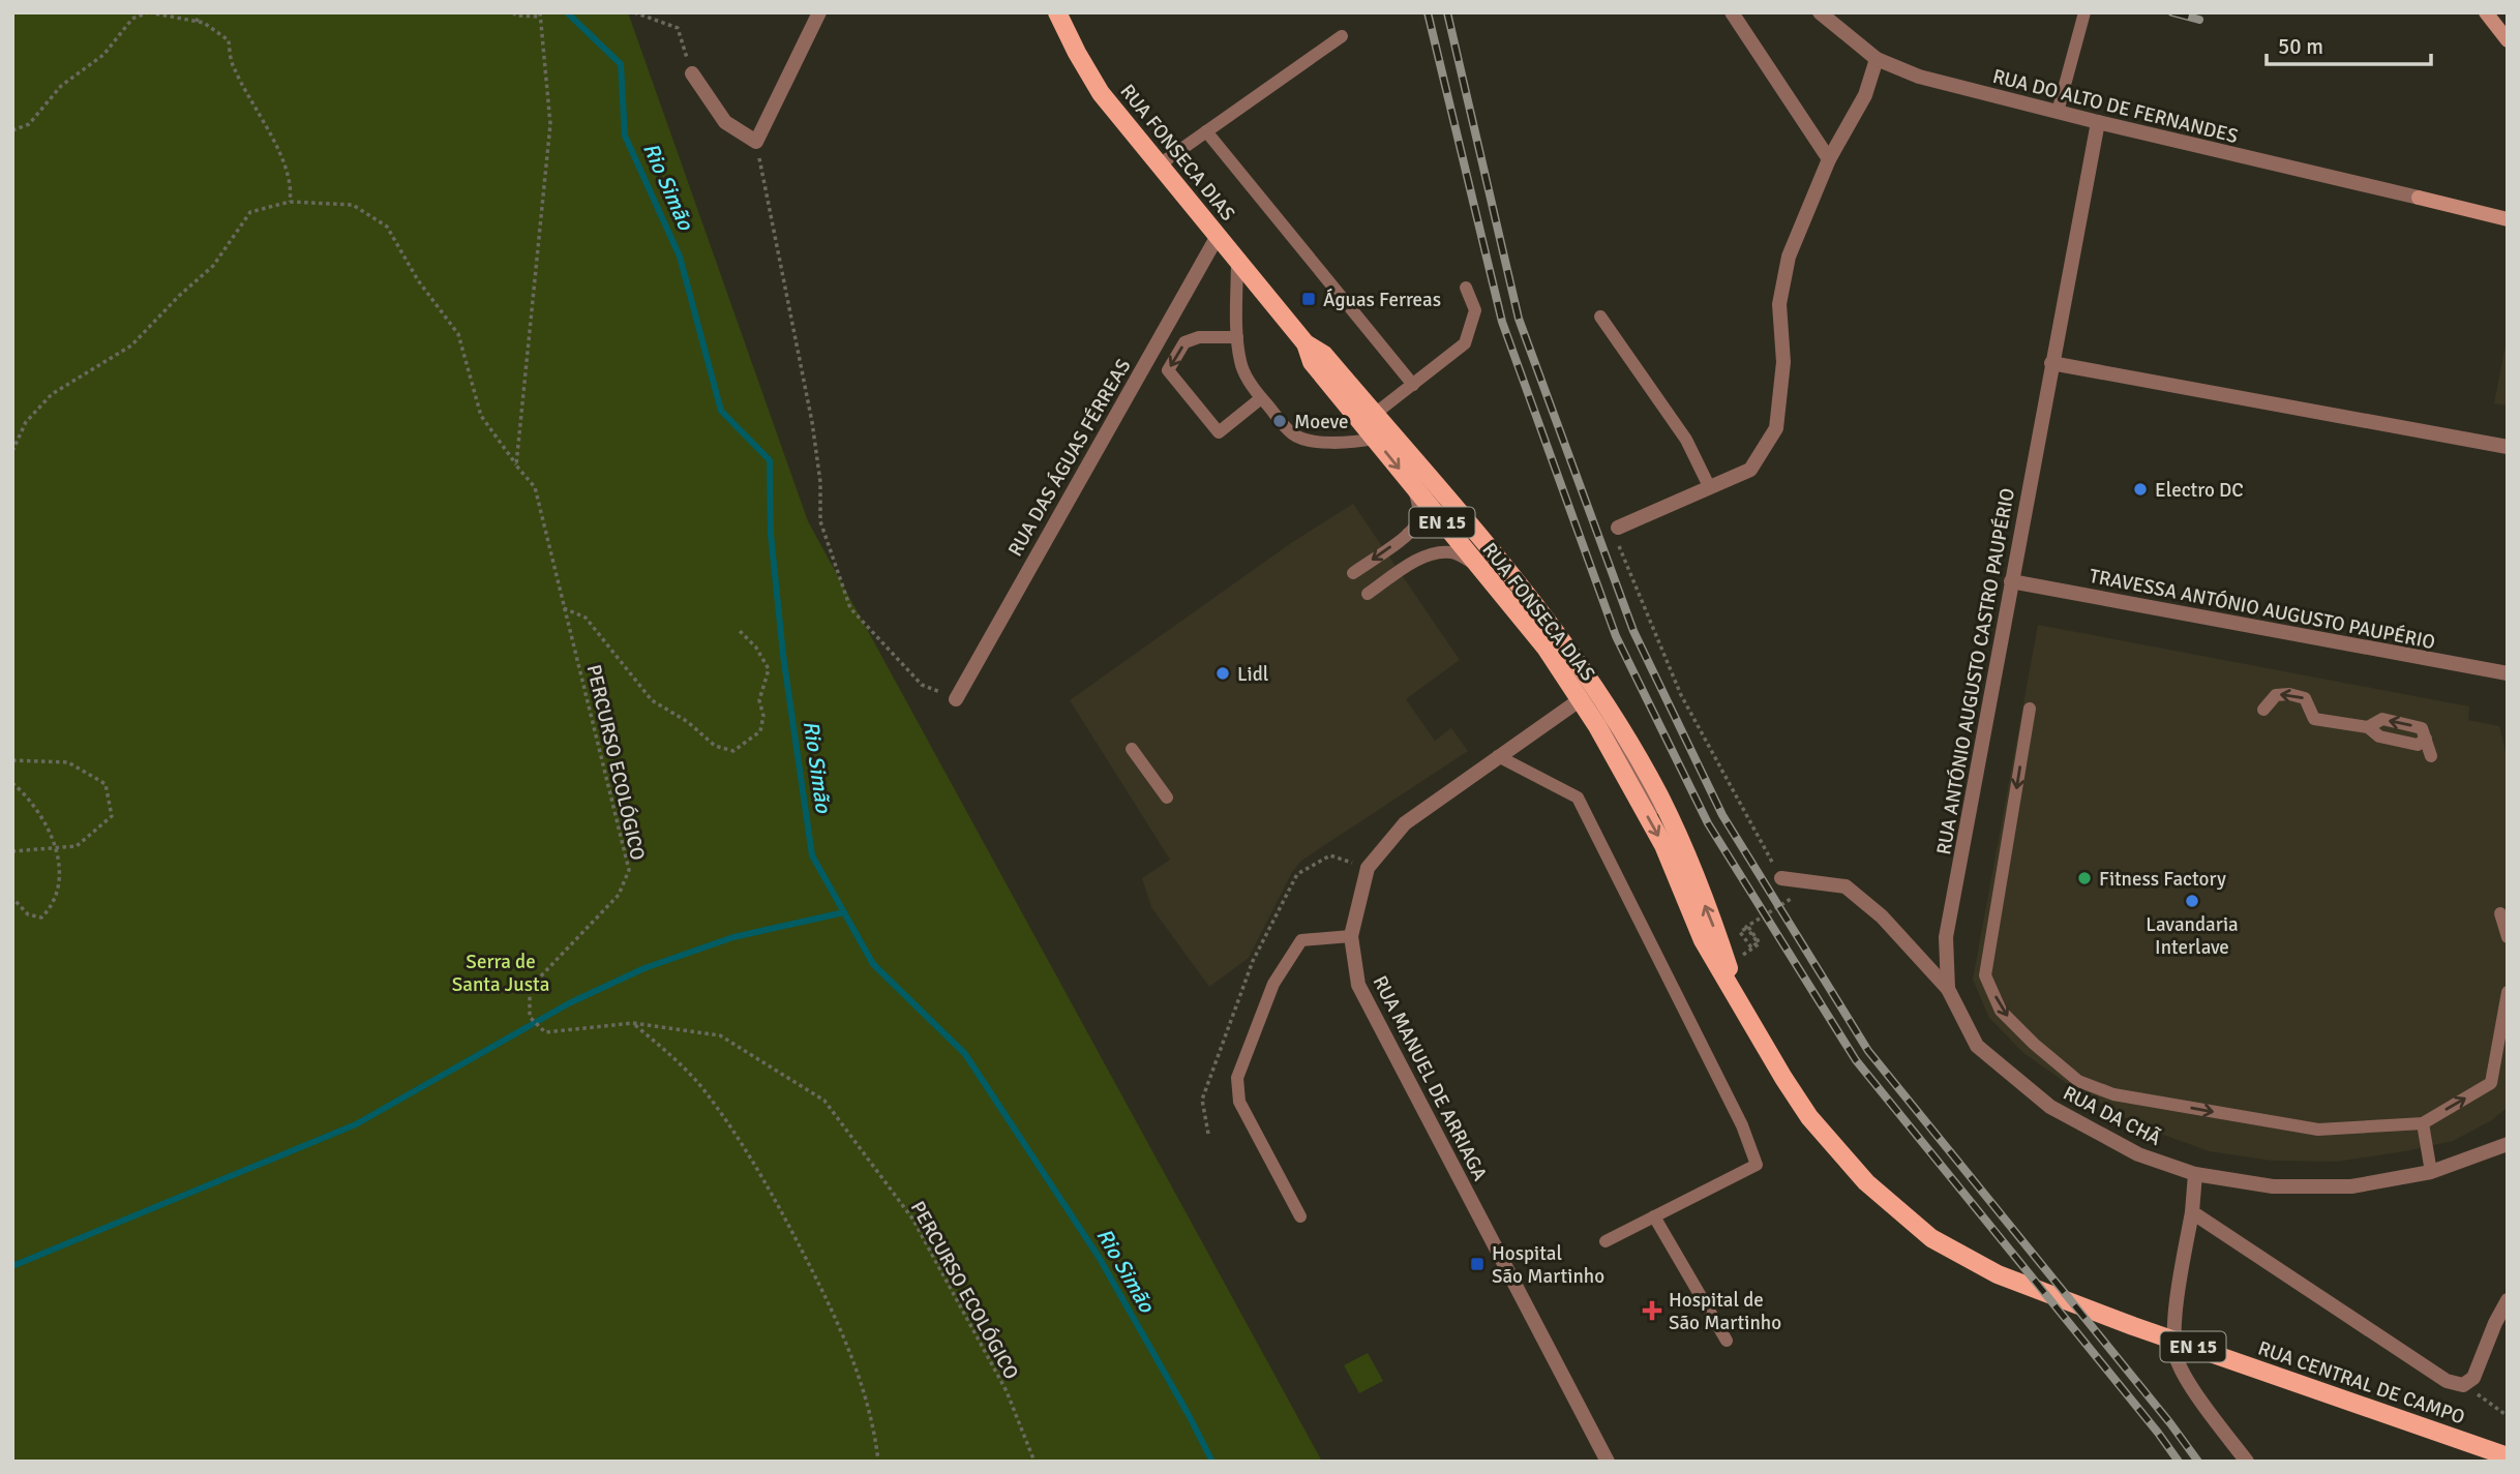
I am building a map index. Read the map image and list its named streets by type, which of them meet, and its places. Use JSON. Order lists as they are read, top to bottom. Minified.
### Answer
{"streets":{"main road":["RUA DO ALTO DE FERNANDES","RUA FONSECA DIAS","EN 15","RUA CENTRAL DE CAMPO"],"street":["RUA DAS ÁGUAS FÉRREAS","TRAVESSA ANTÓNIO AUGUSTO PAUPÉRIO","RUA ANTÓNIO AUGUSTO CASTRO PAUPÉRIO","RUA MANUEL DE ARRIAGA","RUA DA CHÃ"],"path":["PERCURSO ECOLÓGICO"]},"crossings":[["RUA DO ALTO DE FERNANDES","RUA ANTÓNIO AUGUSTO CASTRO PAUPÉRIO"],["RUA FONSECA DIAS","RUA DAS ÁGUAS FÉRREAS"],["RUA FONSECA DIAS","RUA MANUEL DE ARRIAGA"],["RUA FONSECA DIAS","RUA CENTRAL DE CAMPO"],["TRAVESSA ANTÓNIO AUGUSTO PAUPÉRIO","RUA ANTÓNIO AUGUSTO CASTRO PAUPÉRIO"],["RUA ANTÓNIO AUGUSTO CASTRO PAUPÉRIO","RUA DA CHÃ"]],"water":["Rio Simão"],"parks":["Serra de Santa Justa"],"places":{"transit":["Águas Ferreas","Hospital São Martinho"],"other":["Moeve","Electro DC","Lidl","Fitness Factory","Lavandaria Interlave"],"health":["Hospital de São Martinho"]},"scale_bar":"50 m"}
